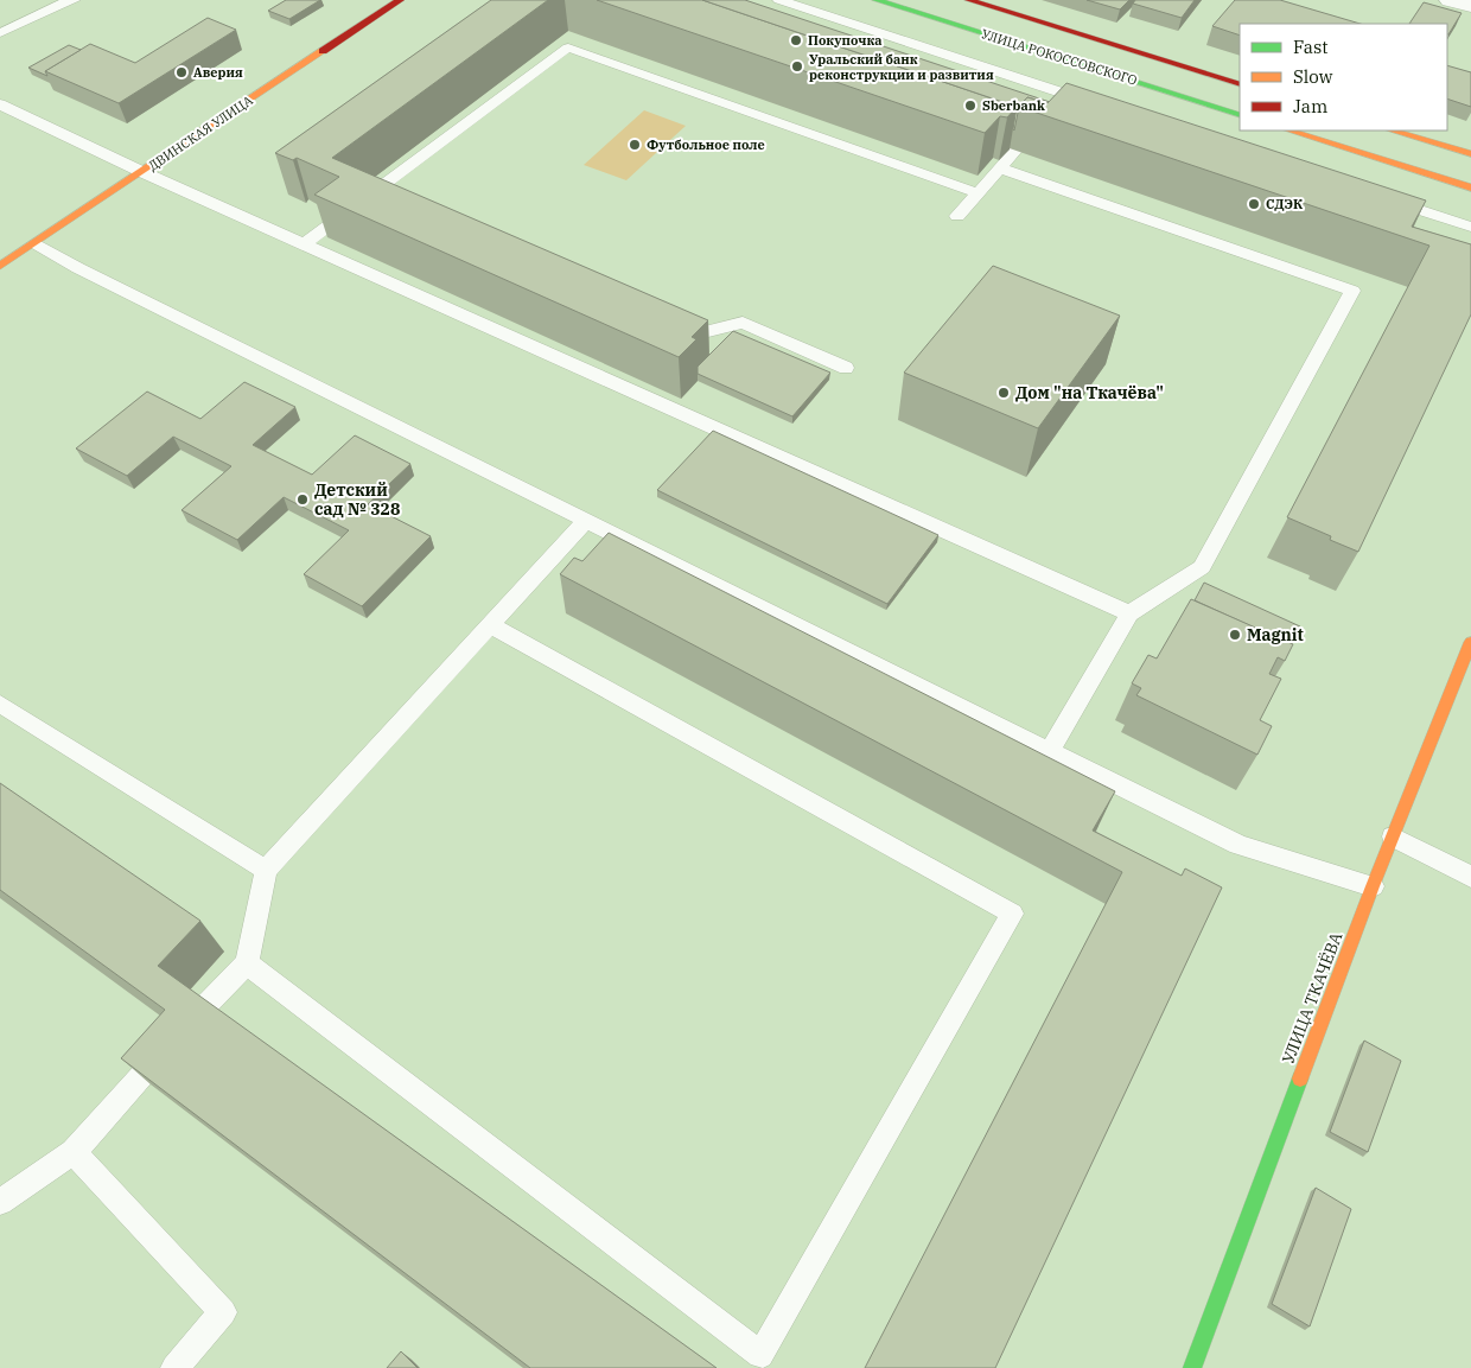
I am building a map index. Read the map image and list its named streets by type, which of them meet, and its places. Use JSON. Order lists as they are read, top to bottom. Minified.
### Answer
{"streets":{"main road":["УЛИЦА РОКОССОВСКОГО","ДВИНСКАЯ УЛИЦА","УЛИЦА ТКАЧЁВА"]},"places":["Покупочка","Уральский банк реконструкции и развития","Аверия","Sberbank","Футбольное поле","СДЭК","Дом \"на Ткачёва\"","Детский сад № 328","Magnit"],"legend":["Fast","Slow","Jam"]}
